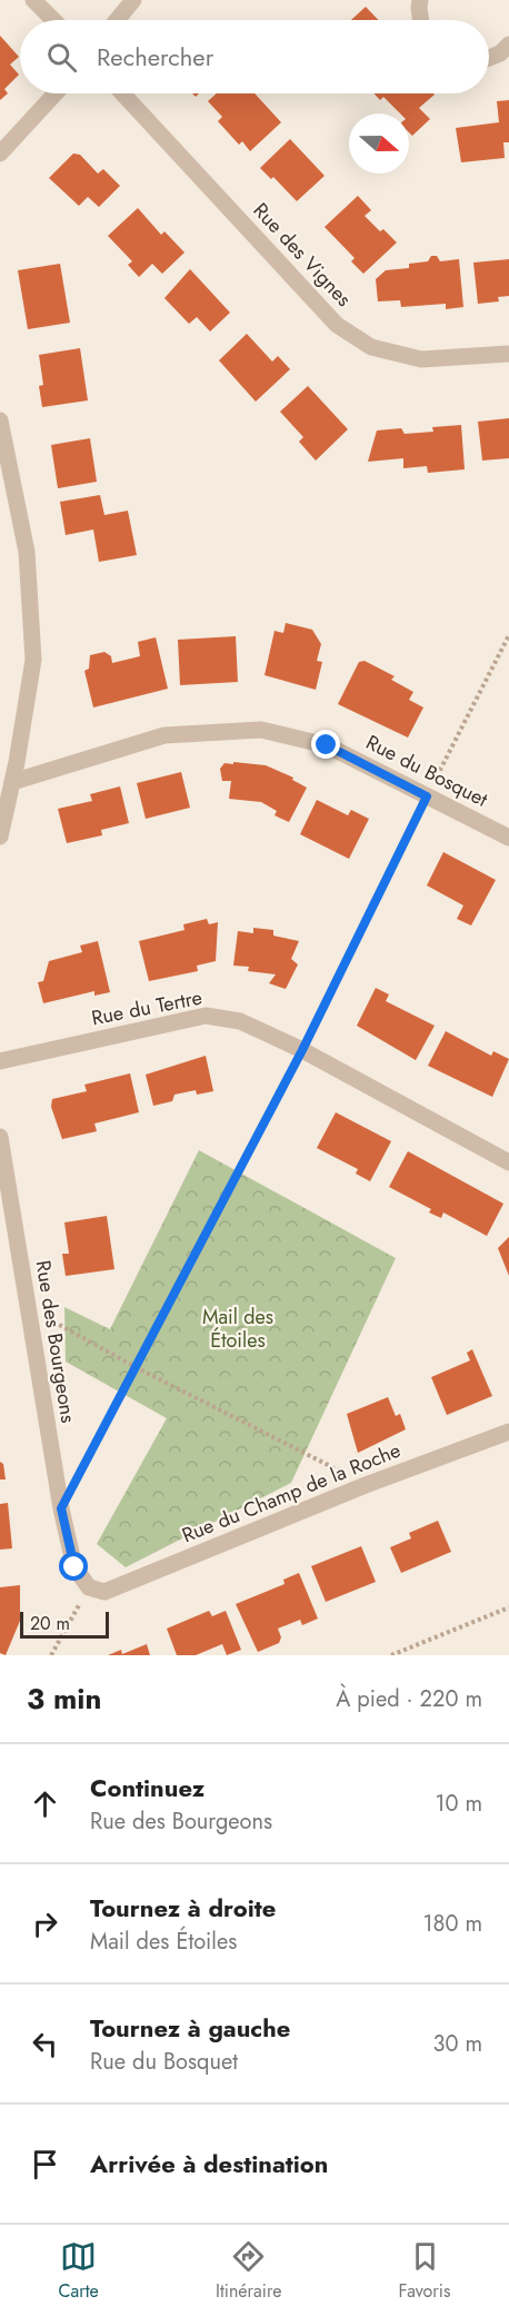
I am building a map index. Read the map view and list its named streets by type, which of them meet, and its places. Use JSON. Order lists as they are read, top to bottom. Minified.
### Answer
{"streets":{"street":["Rue des Vignes","Rue du Bosquet","Rue du Tertre","Rue des Bourgeons","Rue du Champ de la Roche"]},"crossings":[["Rue des Bourgeons","Rue du Champ de la Roche"]],"parks":["Mail des Étoiles"],"scale_bar":"20 m","north":"right","page":{"search":"Rechercher","scale":"20 m","heading":["3 min","À pied · 220 m"],"list":[["Continuez","Rue des Bourgeons","10 m"],["Tournez à droite","Mail des Étoiles","180 m"],["Tournez à gauche","Rue du Bosquet","30 m"],"Arrivée à destination"],"nav":["Carte","Itinéraire","Favoris"]}}
